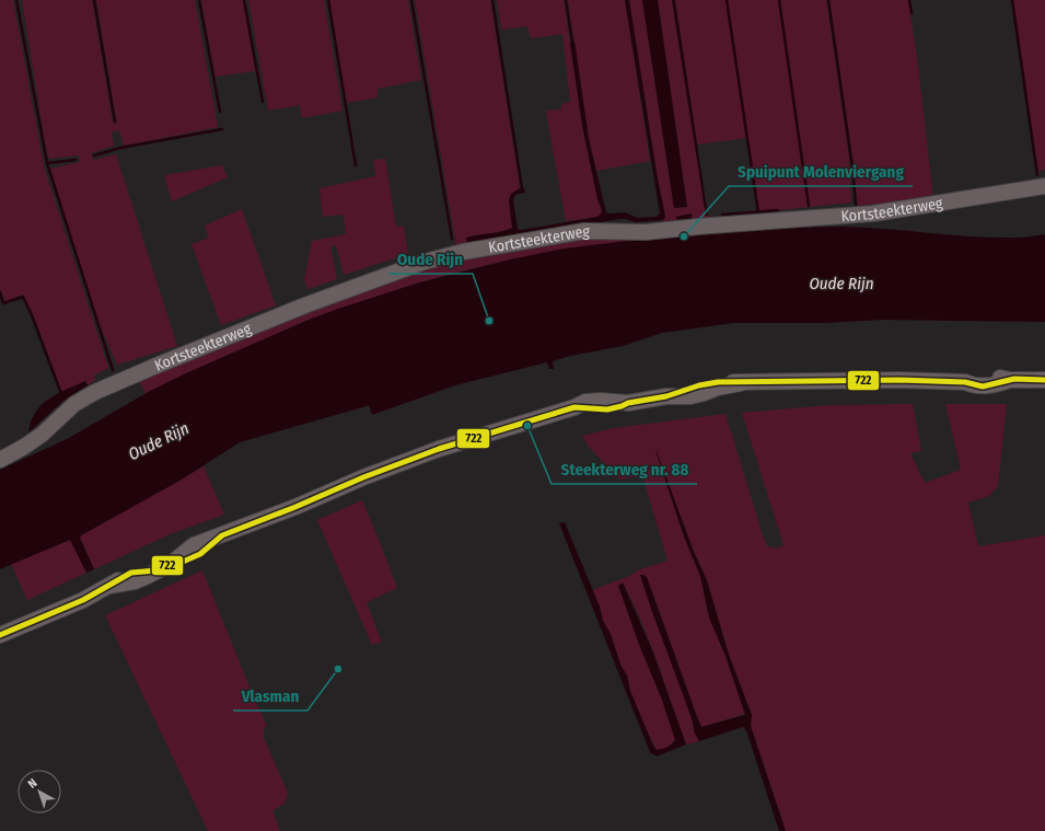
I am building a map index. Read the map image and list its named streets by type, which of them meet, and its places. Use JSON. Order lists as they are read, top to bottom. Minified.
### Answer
{"streets":{"main road":["Kortsteekterweg"]},"water":["Oude Rijn"],"places":["Spuipunt Molenviergang","Oude Rijn","Steekterweg nr. 88","Vlasman"],"lines":["transit line 722"],"north":"top left"}
